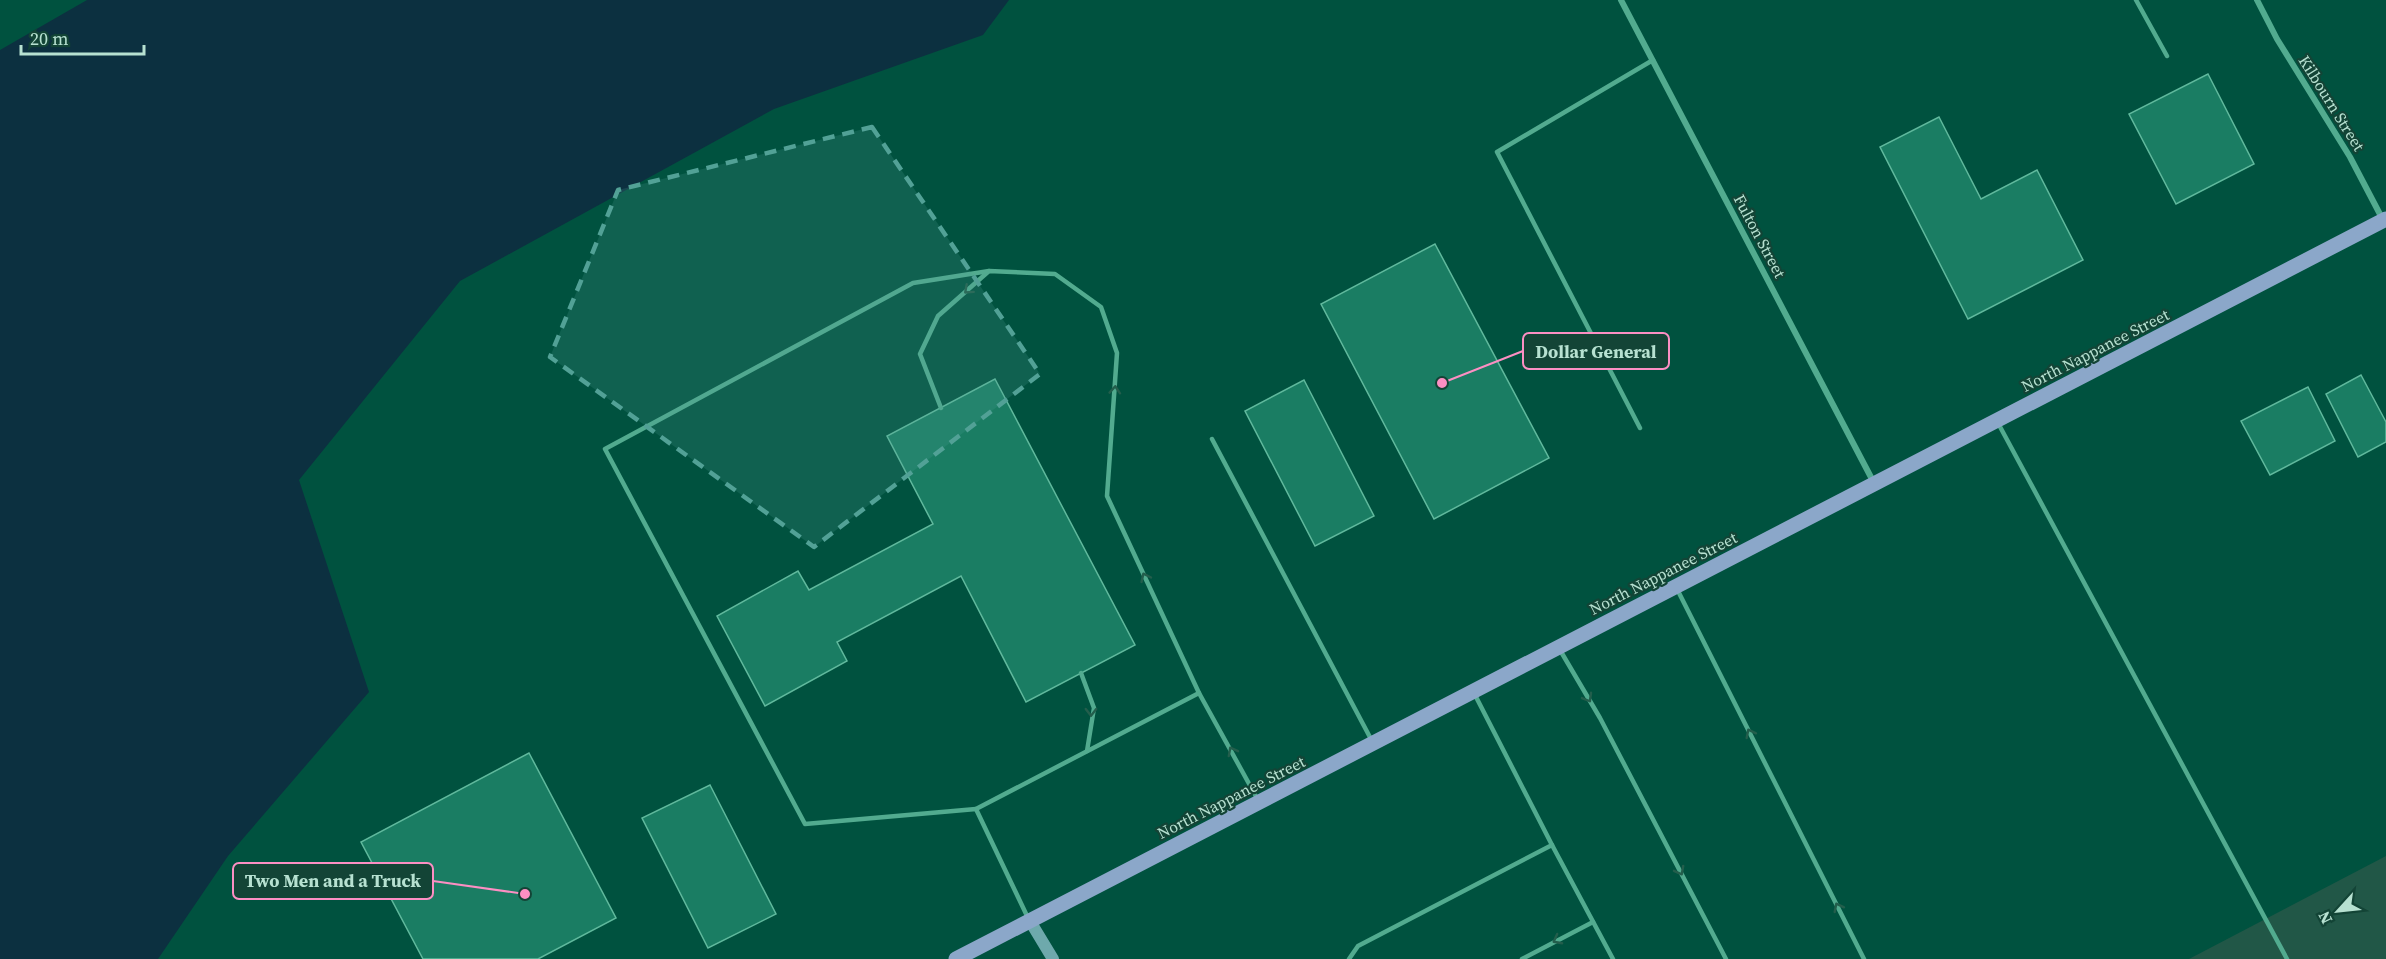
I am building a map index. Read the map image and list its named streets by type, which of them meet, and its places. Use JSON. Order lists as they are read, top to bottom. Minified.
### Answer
{"streets":{"main road":["North Nappanee Street"],"street":["Kilbourn Street","Fulton Street"]},"crossings":[["Kilbourn Street","North Nappanee Street"],["Fulton Street","North Nappanee Street"]],"places":["Dollar General","Two Men and a Truck"],"scale_bar":"20 m","north":"bottom left"}
